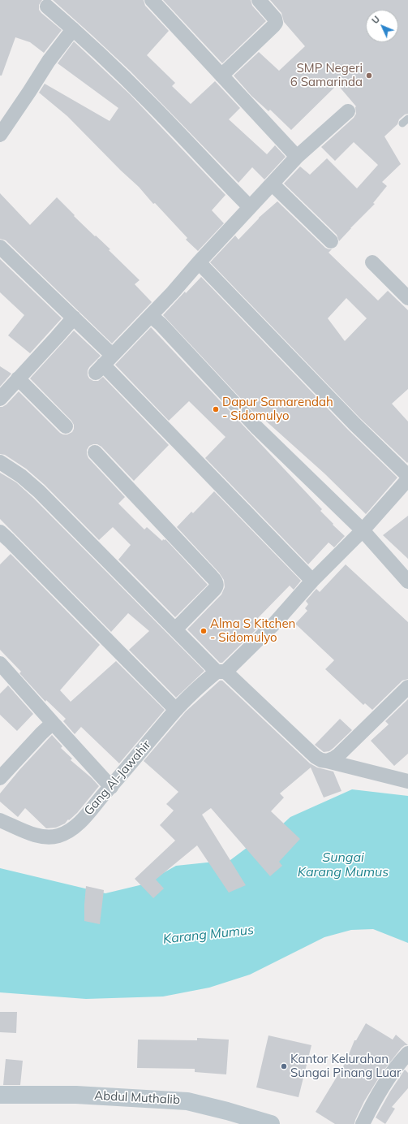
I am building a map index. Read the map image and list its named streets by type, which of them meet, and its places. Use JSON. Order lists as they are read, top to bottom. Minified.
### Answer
{"streets":{"street":["Gang Al-Jawahir","Abdul Muthalib"]},"water":["Sungai Karang Mumus","Karang Mumus"],"places":["SMP Negeri 6 Samarinda","Dapur Samarendah - Sidomulyo","Alma S Kitchen - Sidomulyo","Kantor Kelurahan Sungai Pinang Luar"],"north":"top left"}
